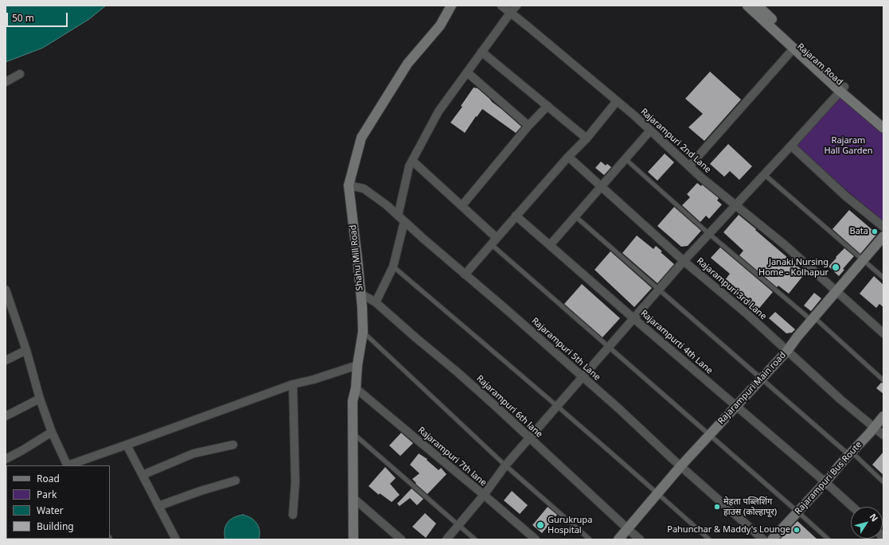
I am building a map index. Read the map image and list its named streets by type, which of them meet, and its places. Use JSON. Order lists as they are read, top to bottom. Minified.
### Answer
{"streets":{"main road":["Rajaram Road","Shahu Mill Road","Rajarampuri Main road","Rajarampuri Bus Route"],"street":["Rajarampuri 2nd Lane","Rajarampuri 3rd Lane","Rajarampurti 4th Lane","Rajarampuri 5th Lane","Rajarampuri 6th lane","Rajarampuri 7th lane"]},"crossings":[["Rajarampuri 2nd Lane","Rajarampuri Main road"],["Shahu Mill Road","Rajarampuri 5th Lane"],["Shahu Mill Road","Rajarampuri 6th lane"],["Shahu Mill Road","Rajarampuri 7th lane"],["Rajarampuri 3rd Lane","Rajarampuri Main road"],["Rajarampuri 3rd Lane","Rajarampuri Bus Route"],["Rajarampurti 4th Lane","Rajarampuri Main road"],["Rajarampurti 4th Lane","Rajarampuri Bus Route"],["Rajarampuri 5th Lane","Rajarampuri Main road"],["Rajarampuri Main road","Rajarampuri 6th lane"]],"parks":["Rajaram Hall Garden"],"places":["Bata","Janaki Nursing Home - Kolhapur","मेहता पब्लिशिंग हाउस (कोल्हापूर)","Gurukrupa Hospital","Pahunchar & Maddy's Lounge"],"legend":["Road","Park","Water","Building"],"scale_bar":"50 m","north":"top right"}
